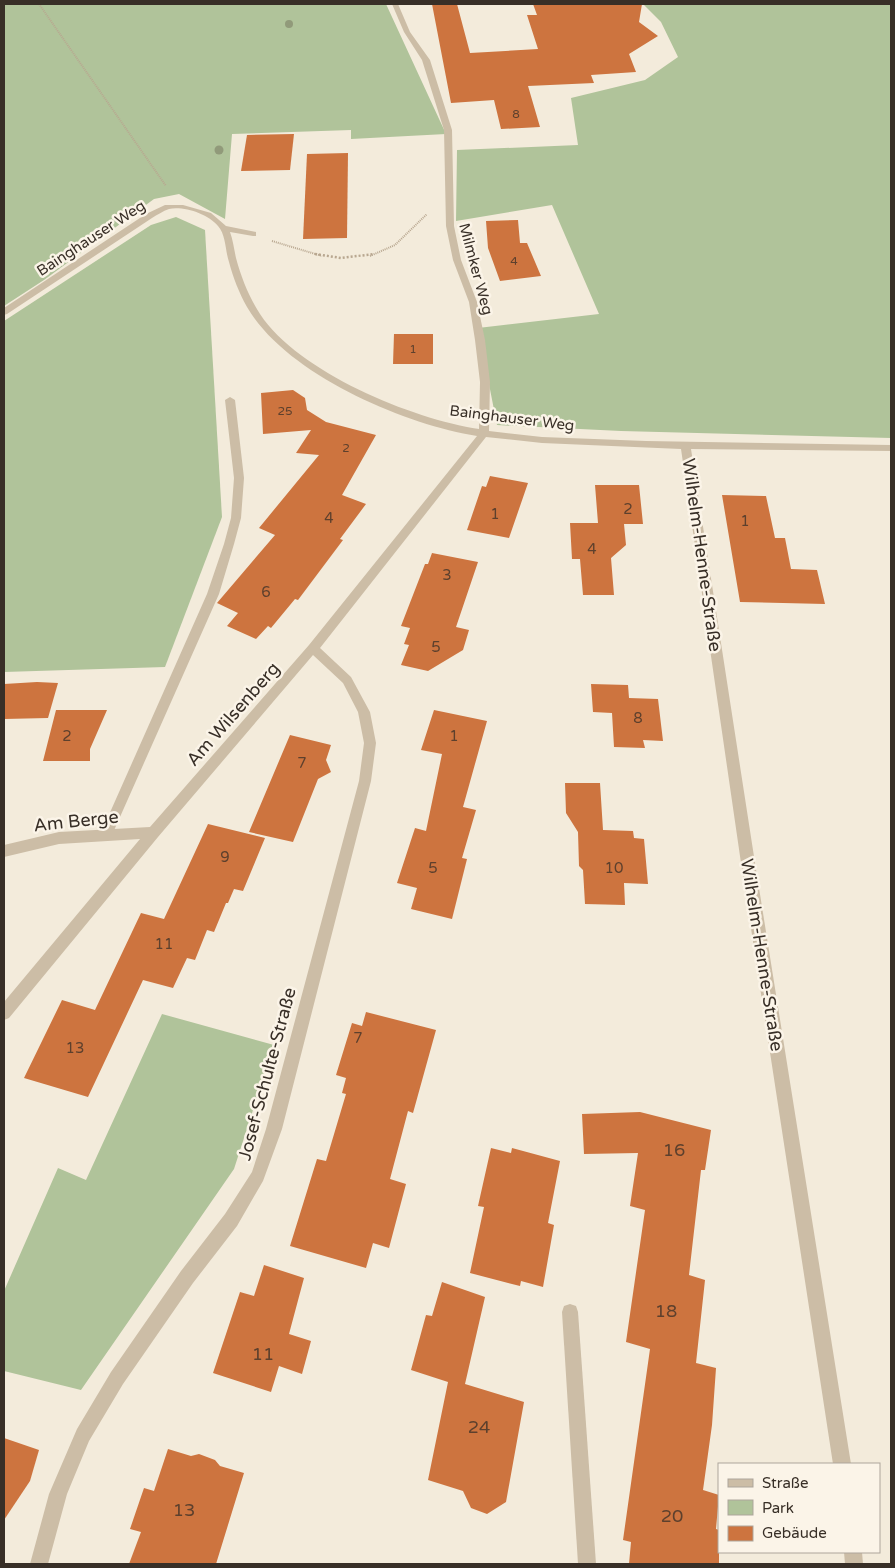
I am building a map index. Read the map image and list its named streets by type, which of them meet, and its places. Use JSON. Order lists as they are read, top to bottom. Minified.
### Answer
{"streets":{"street":["Bainghauser Weg","Milmker Weg","Wilhelm-Henne-Straße","Am Wilsenberg","Am Berge","Josef-Schulte-Straße"]},"crossings":[["Bainghauser Weg","Milmker Weg"],["Bainghauser Weg","Wilhelm-Henne-Straße"],["Bainghauser Weg","Am Wilsenberg"],["Milmker Weg","Am Wilsenberg"],["Am Wilsenberg","Am Berge"],["Am Wilsenberg","Josef-Schulte-Straße"]],"house_numbers":["8","4","1","25","2","2","1","4","1","4","3","6","5","8","2","1","7","9","5","10","11","7","13","16","18","11","24","13","20"],"legend":["Straße","Park","Gebäude"]}
